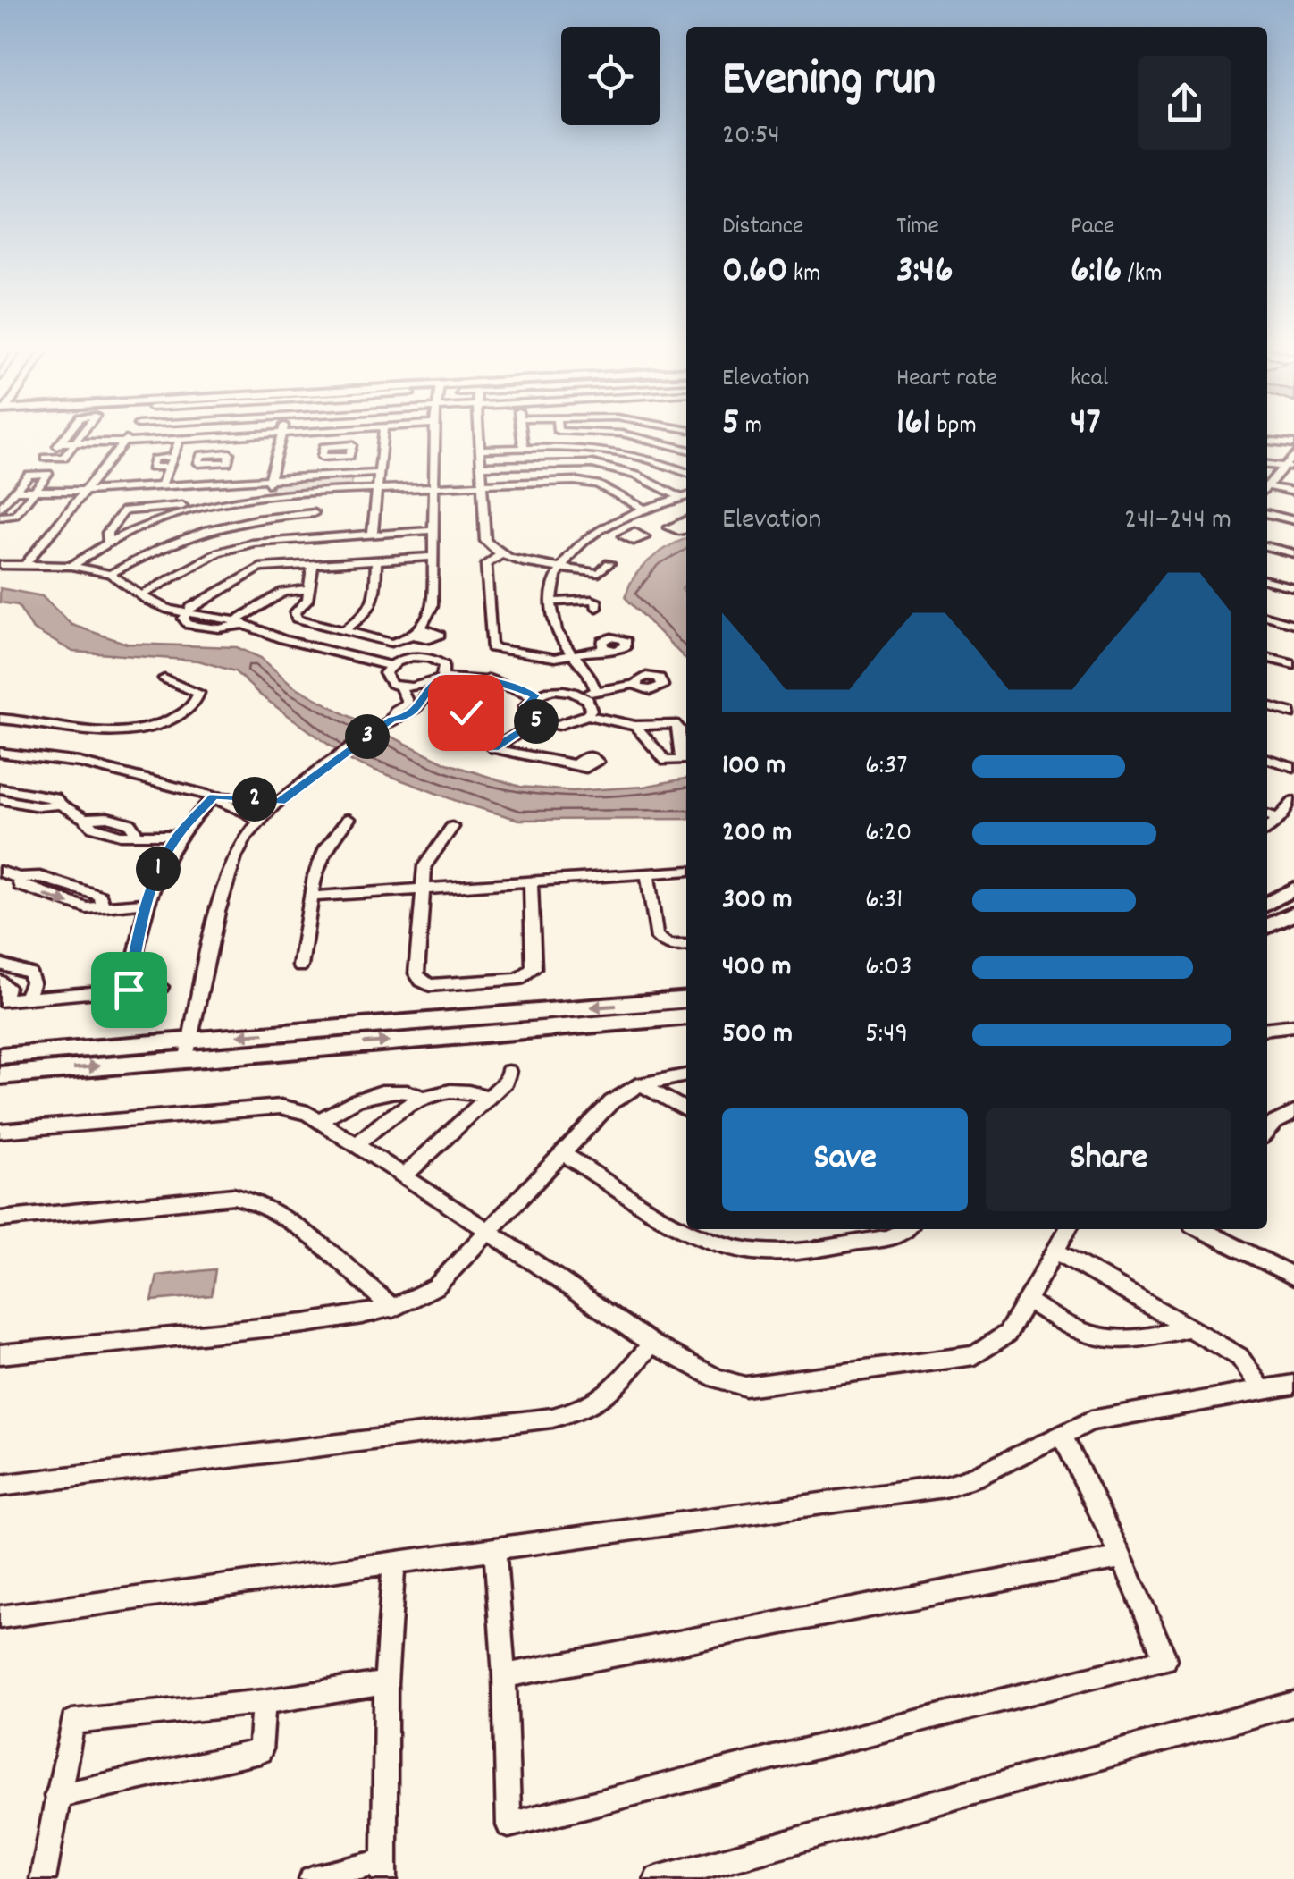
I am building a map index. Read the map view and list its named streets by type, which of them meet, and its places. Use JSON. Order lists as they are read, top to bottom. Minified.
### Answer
{"page":{"heading":["Evening run","20:54"],"stats":[["Distance","0.60 km"],["Time","3:46"],["Pace","6:16 /km"],["Elevation","5 m"],["Heart rate","161 bpm"],["kcal","47"]],"chart":["Elevation","241–244 m"],"pins":["5","3","2","1"],"list":[{"name":"100 m","note":"6:37"},{"name":"200 m","note":"6:20"},{"name":"300 m","note":"6:31"},{"name":"400 m","note":"6:03"},{"name":"500 m","note":"5:49"}],"buttons":["Save","Share"]}}
